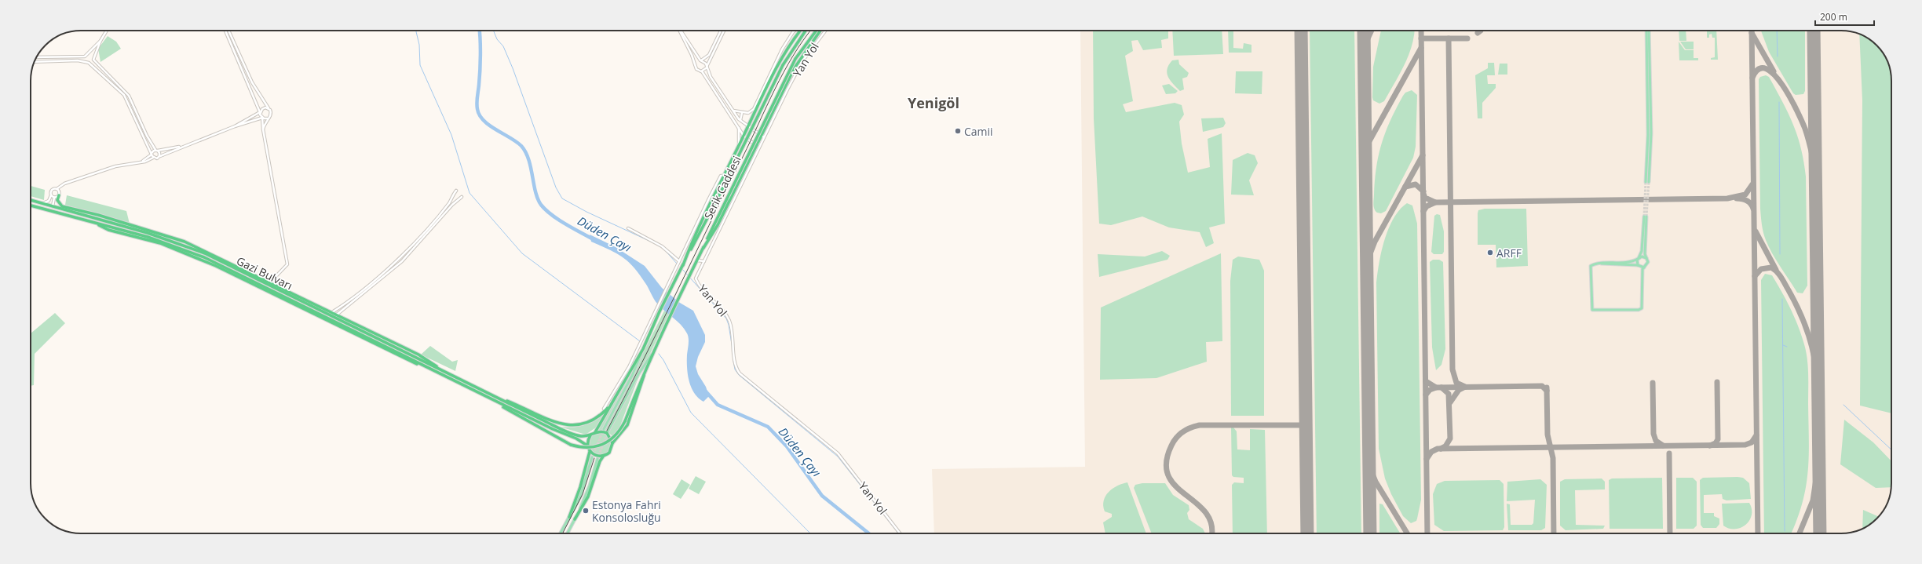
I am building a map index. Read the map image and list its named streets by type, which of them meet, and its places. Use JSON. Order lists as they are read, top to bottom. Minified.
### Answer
{"streets":{"highway":["Serik Caddesi","Gazi Bulvarı"],"street":["Yan Yol"]},"districts":["Yenigöl"],"water":["Düden Çayı"],"places":["Camii","ARFF","Estonya Fahri Konsolosluğu"],"scale_bar":"200 m"}
